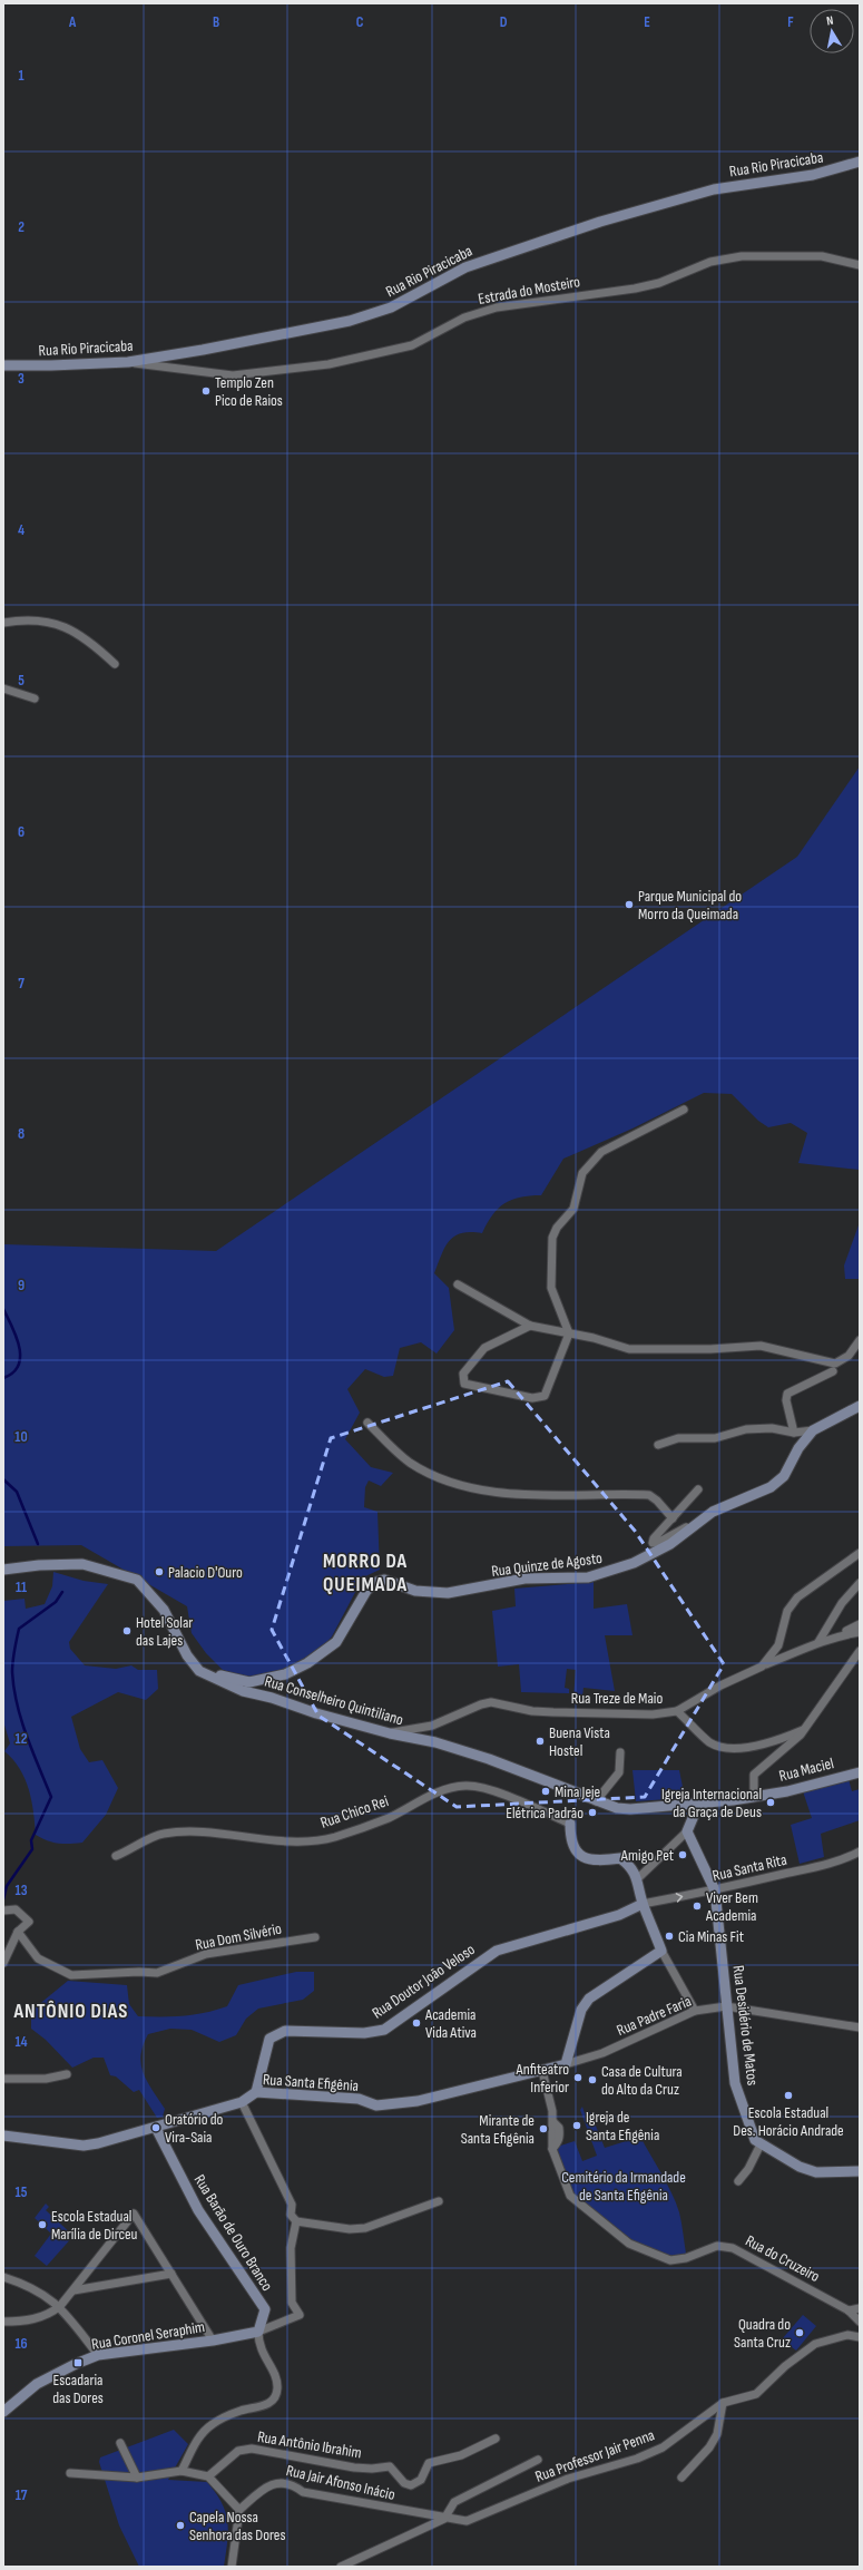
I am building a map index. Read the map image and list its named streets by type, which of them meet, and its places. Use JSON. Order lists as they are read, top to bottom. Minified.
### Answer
{"streets":{"street":["Rua Rio Piracicaba","Estrada do Mosteiro","Rua Quinze de Agosto","Rua Treze de Maio","Rua Conselheiro Quintiliano","Rua Maciel","Rua Chico Rei","Rua Santa Rita","Rua Dom Silvério","Rua Doutor João Veloso","Rua Padre Faria","Rua Desidério de Matos","Rua Santa Efigênia","Rua Barão de Ouro Branco","Rua do Cruzeiro","Rua Coronel Seraphim","Rua Antônio Ibrahim","Rua Professor Jair Penna","Rua Jair Afonso Inácio"]},"crossings":[["Rua Rio Piracicaba","Estrada do Mosteiro"],["Rua Quinze de Agosto","Rua Conselheiro Quintiliano"],["Rua Treze de Maio","Rua Conselheiro Quintiliano"],["Rua Conselheiro Quintiliano","Rua Maciel"],["Rua Santa Rita","Rua Doutor João Veloso"],["Rua Santa Rita","Rua Desidério de Matos"],["Rua Doutor João Veloso","Rua Santa Efigênia"],["Rua Padre Faria","Rua Desidério de Matos"],["Rua Padre Faria","Rua Santa Efigênia"],["Rua Santa Efigênia","Rua Barão de Ouro Branco"],["Rua Santa Efigênia","Rua do Cruzeiro"],["Rua Barão de Ouro Branco","Rua Coronel Seraphim"],["Rua Professor Jair Penna","Rua Jair Afonso Inácio"]],"districts":["MORRO DA QUEIMADA","ANTÔNIO DIAS"],"parks":["Cemitério da Irmandade de Santa Efigênia"],"places":{"other":["Templo Zen Pico de Raios","Parque Municipal do Morro da Queimada","Palacio D'Ouro","Hotel Solar das Lajes","Buena Vista Hostel","Mina Jeje","Igreja Internacional da Graça de Deus","Elétrica Padrão","Amigo Pet","Viver Bem Academia","Cia Minas Fit","Academia Vida Ativa","Anfiteatro Inferior","Casa de Cultura do Alto da Cruz","Escola Estadual Des. Horácio Andrade","Igreja de Santa Efigênia","Oratório do Vira-Saia","Mirante de Santa Efigênia","Escola Estadual Marília de Dirceu","Quadra do Santa Cruz","Capela Nossa Senhora das Dores"],"transit":["Escadaria das Dores"]},"north":"top","grid":{"columns":["A","B","C","D","E","F"],"rows":["1","2","3","4","5","6","7","8","9","10","11","12","13","14","15","16","17"]}}
